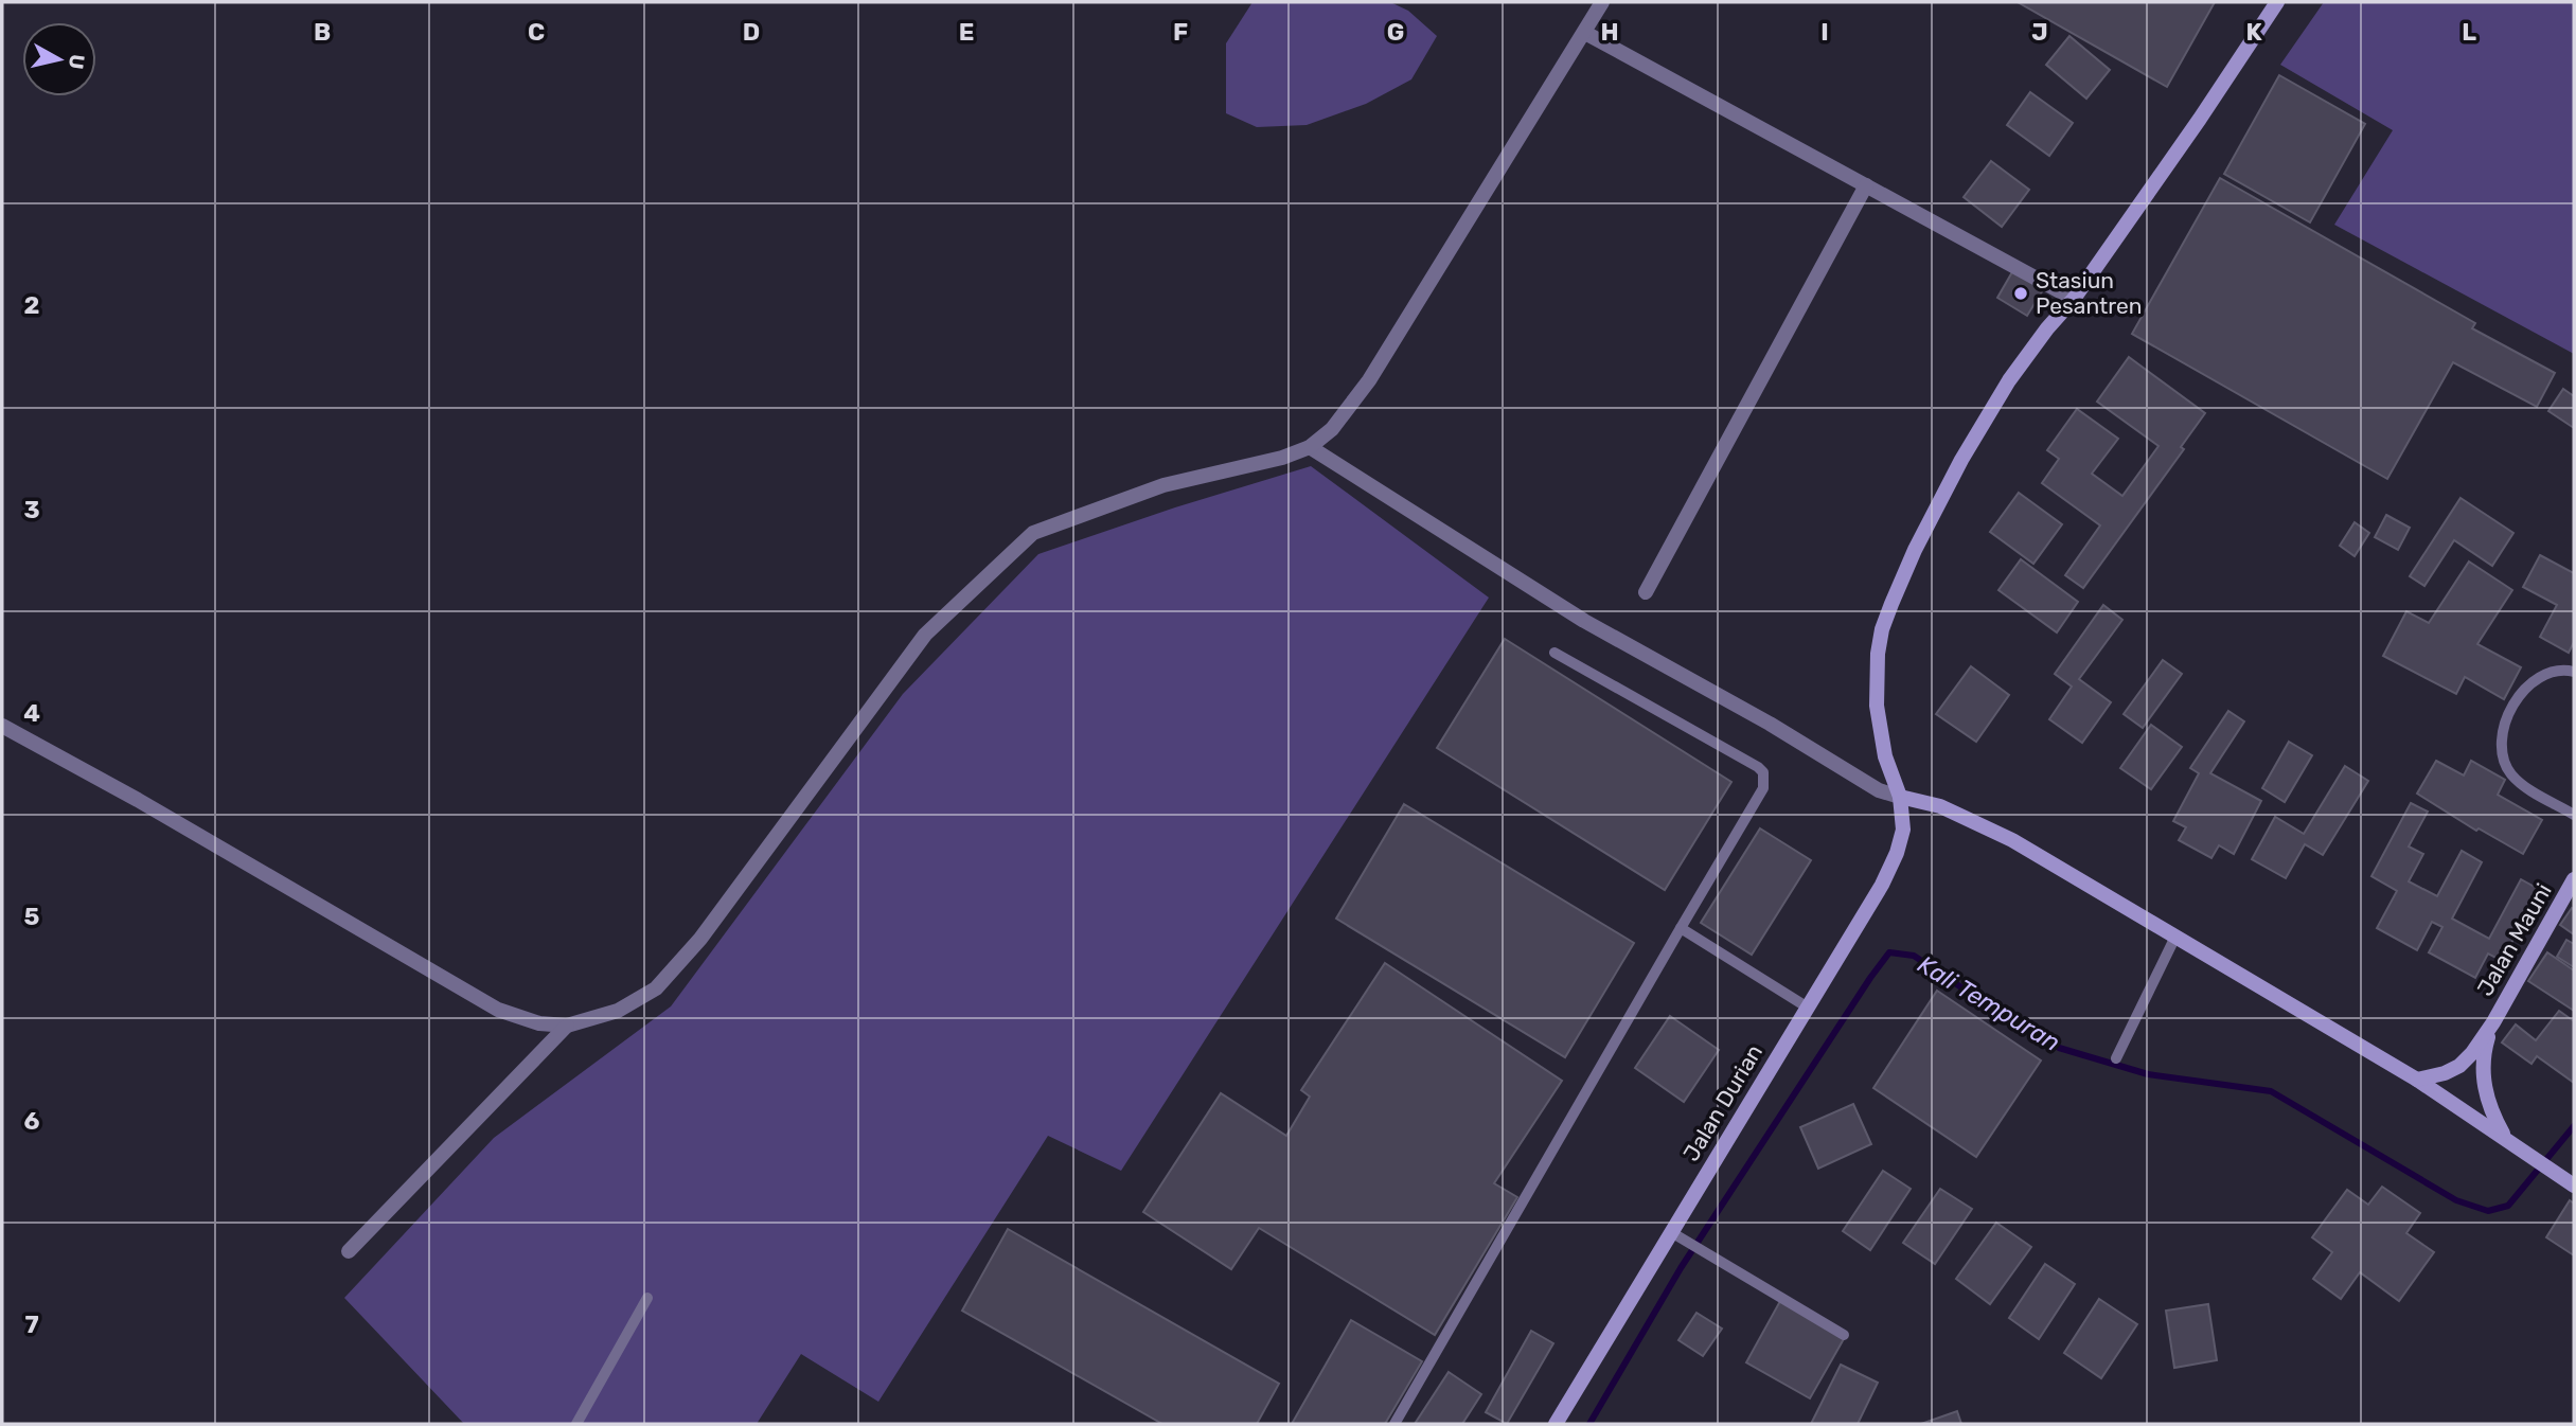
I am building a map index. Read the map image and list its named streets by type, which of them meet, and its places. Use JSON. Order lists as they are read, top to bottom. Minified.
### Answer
{"streets":{"main road":["Jalan Mauni","Jalan Durian"]},"water":["Kali Tempuran"],"places":["Stasiun Pesantren"],"north":"right","grid":{"columns":["B","C","D","E","F","G","H","I","J","K","L"],"rows":["2","3","4","5","6","7"]}}
